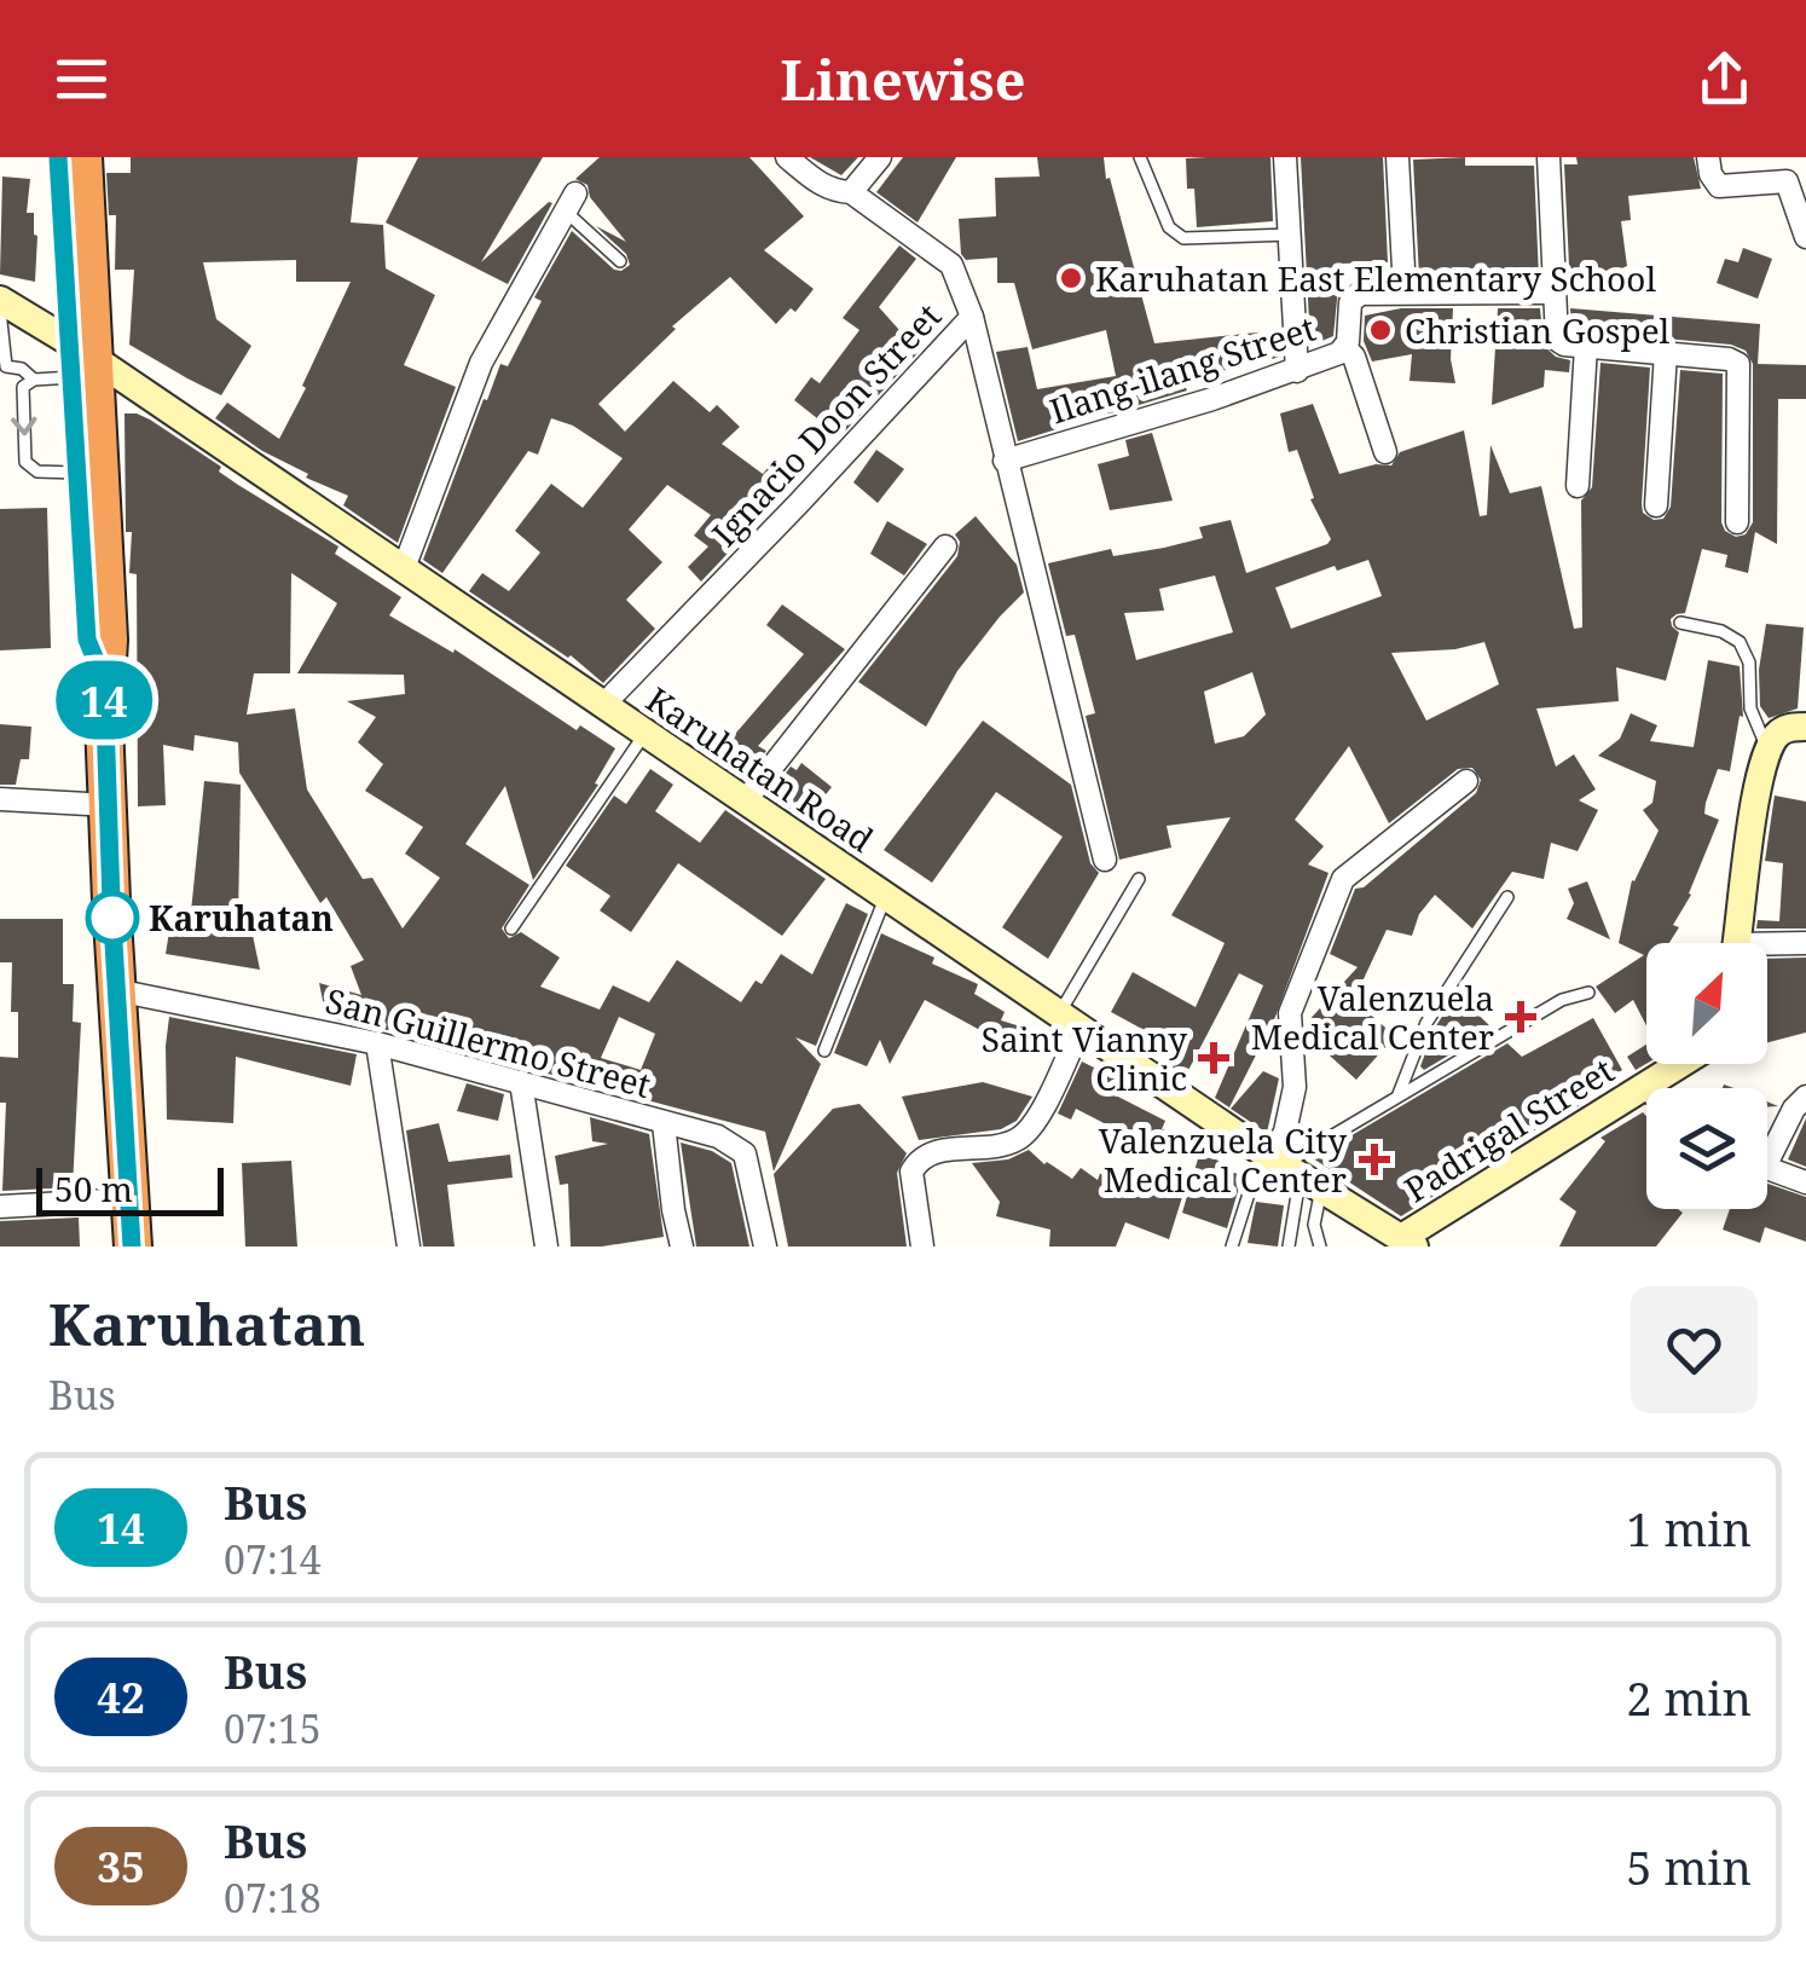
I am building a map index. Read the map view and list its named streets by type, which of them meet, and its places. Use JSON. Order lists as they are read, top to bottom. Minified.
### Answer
{"streets":{"main road":["Karuhatan Road","Padrigal Street"],"street":["Ilang-ilang Street","Ignacio Doon Street","San Guillermo Street"]},"crossings":[["Ignacio Doon Street","Karuhatan Road"],["Karuhatan Road","Padrigal Street"]],"places":{"other":["Karuhatan East Elementary School","Christian Gospel","Karuhatan"],"health":["Valenzuela Medical Center","Saint Vianny Clinic","Valenzuela City Medical Center"]},"lines":["bus line 14"],"scale_bar":"50 m","north":"top right","page":{"header":"Linewise","on_map":"14","scale":"50 m","heading":["Karuhatan","Bus"],"list":[{"mark":"14","name":"Bus","note":"07:14","value":"1 min"},{"mark":"42","name":"Bus","note":"07:15","value":"2 min"},{"mark":"35","name":"Bus","note":"07:18","value":"5 min"}]}}
